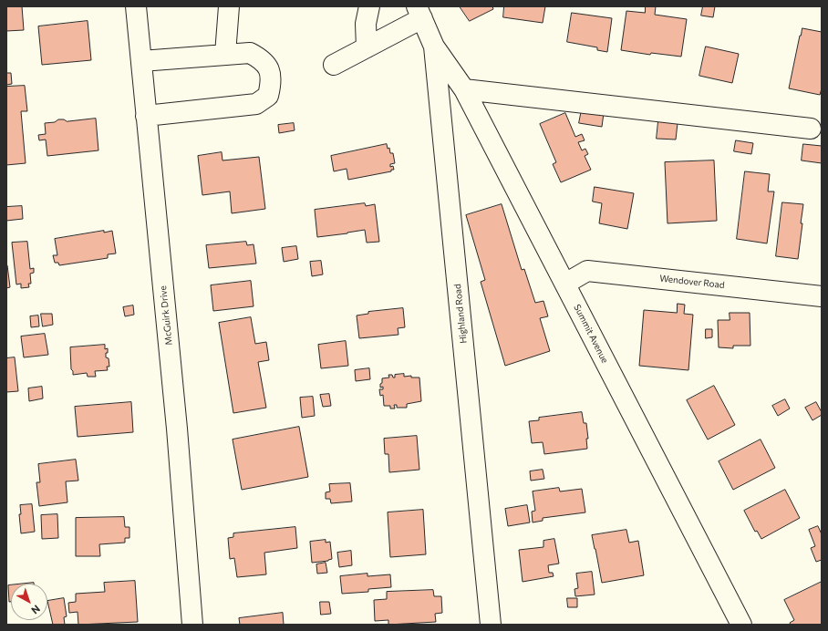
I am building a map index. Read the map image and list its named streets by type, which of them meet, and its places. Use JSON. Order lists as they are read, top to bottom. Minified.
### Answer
{"streets":{"street":["Wendover Road","Highland Road","McGuirk Drive","Summit Avenue"]},"crossings":[["Wendover Road","Summit Avenue"],["Highland Road","Summit Avenue"]],"north":"bottom right"}
